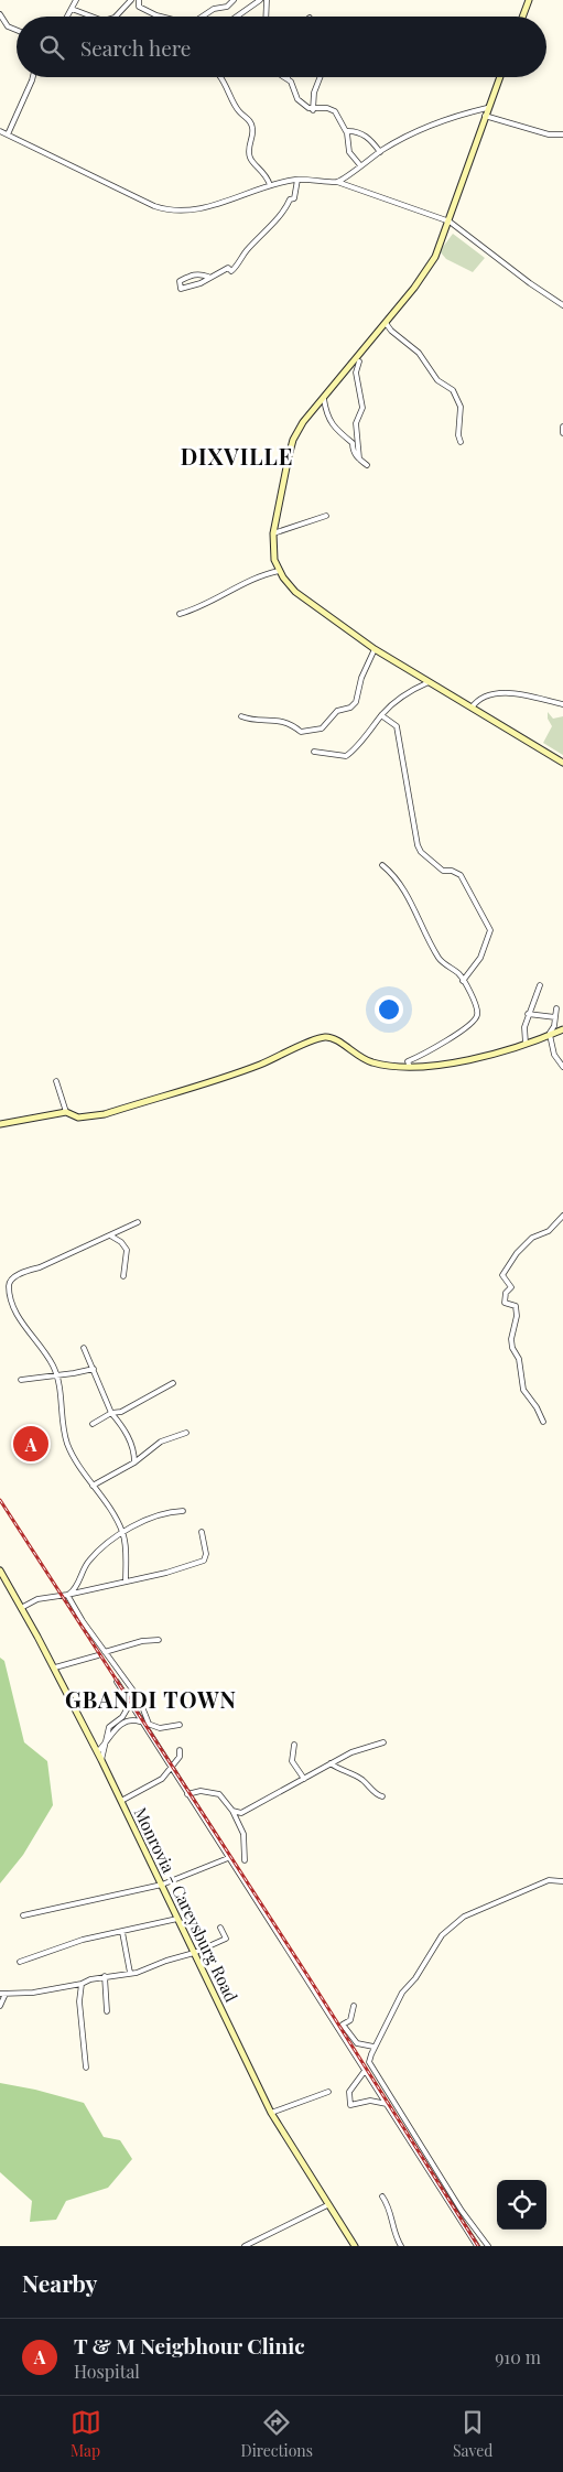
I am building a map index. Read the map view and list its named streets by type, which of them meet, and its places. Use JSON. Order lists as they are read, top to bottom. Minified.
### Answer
{"streets":{"main road":["Monrovia - Careysburg Road"]},"districts":["DIXVILLE","GBANDI TOWN"],"page":{"search":"Search here","pins":"A","heading":"Nearby","list":[{"mark":"A","name":"T & M Neigbhour Clinic","note":"Hospital","value":"910 m"}],"nav":["Map","Directions","Saved"]}}
